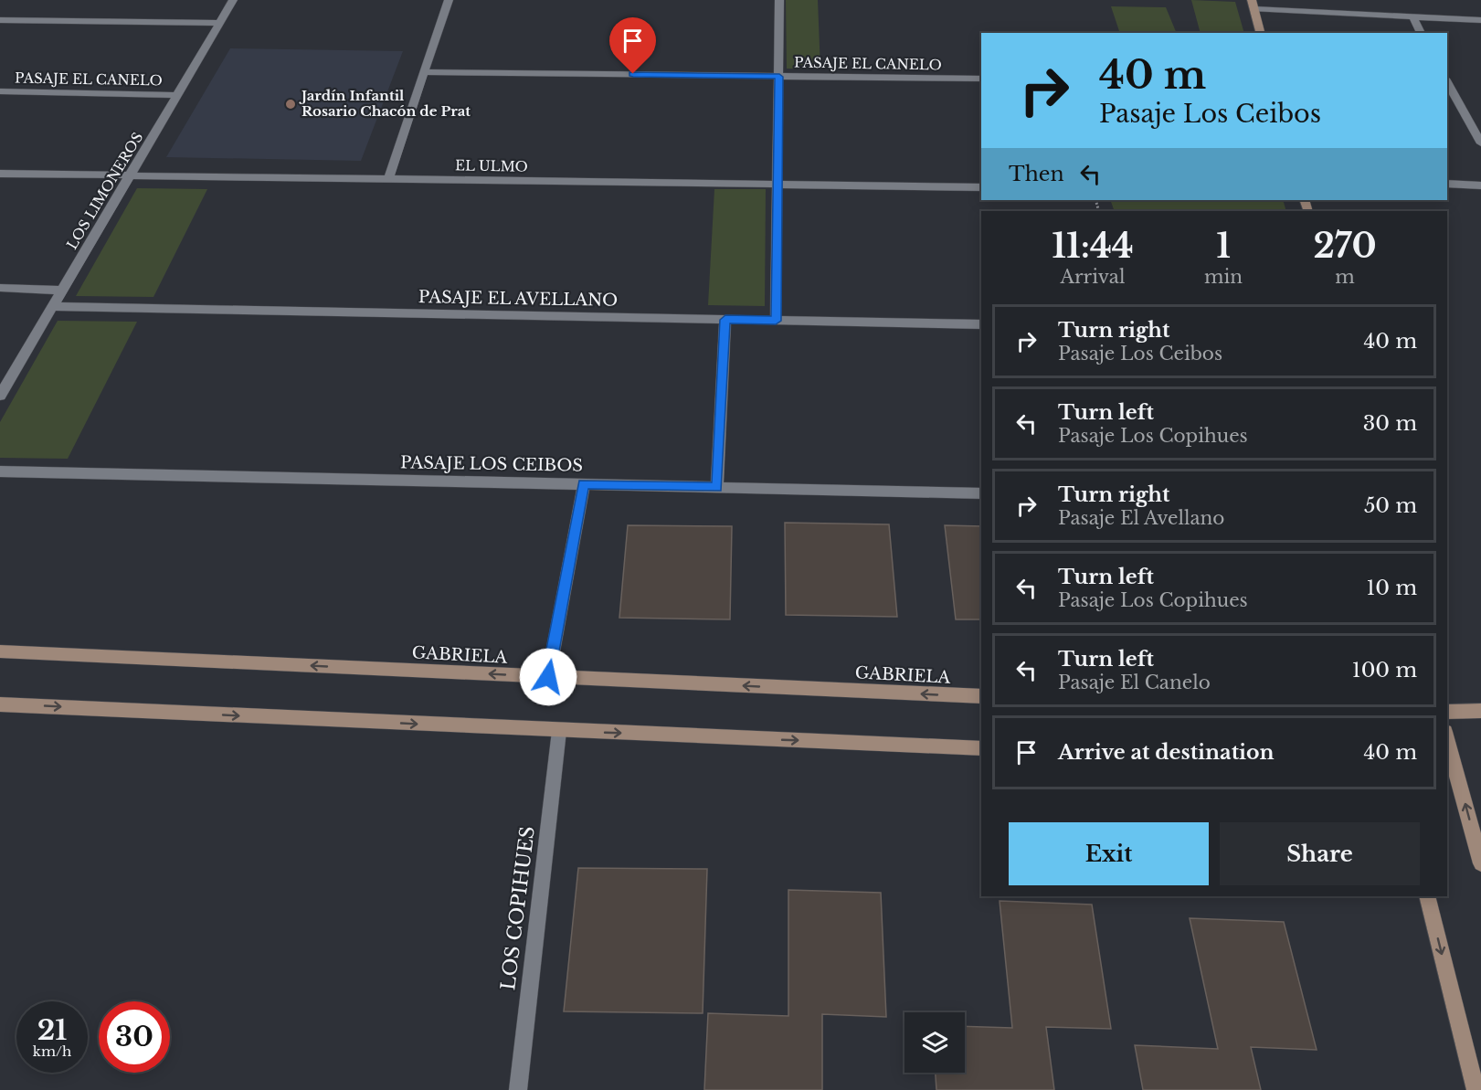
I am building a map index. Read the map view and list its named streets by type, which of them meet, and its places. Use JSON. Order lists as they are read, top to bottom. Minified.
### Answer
{"streets":{"street":["PASAJE EL CANELO","EL ULMO","LOS LIMONEROS","PASAJE EL AVELLANO","PASAJE LOS CEIBOS","GABRIELA","LOS COPIHUES"]},"crossings":[["PASAJE EL CANELO","LOS LIMONEROS"],["EL ULMO","LOS LIMONEROS"],["LOS LIMONEROS","PASAJE EL AVELLANO"]],"places":["Jardín Infantil Rosario Chacón de Prat"],"page":{"turn":["40 m","Pasaje Los Ceibos"],"then":"Then","eta":["11:44","Arrival","1","min","270","m"],"list":[{"name":"Turn right","note":"Pasaje Los Ceibos","value":"40 m"},{"name":"Turn left","note":"Pasaje Los Copihues","value":"30 m"},{"name":"Turn right","note":"Pasaje El Avellano","value":"50 m"},{"name":"Turn left","note":"Pasaje Los Copihues","value":"10 m"},{"name":"Turn left","note":"Pasaje El Canelo","value":"100 m"},{"name":"Arrive at destination","value":"40 m"}],"buttons":["Exit","Share"],"speed":"21 km/h","limit":"30"}}
